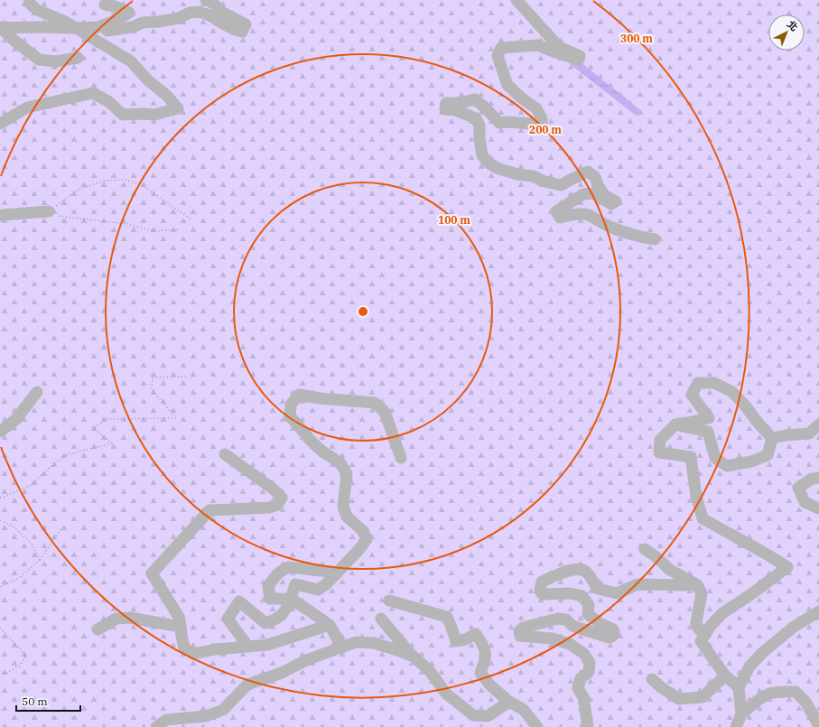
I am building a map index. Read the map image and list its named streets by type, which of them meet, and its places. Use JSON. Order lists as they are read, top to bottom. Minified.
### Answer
{"scale_bar":"50 m","north":"top right","rings":["300 m","200 m","100 m"]}
